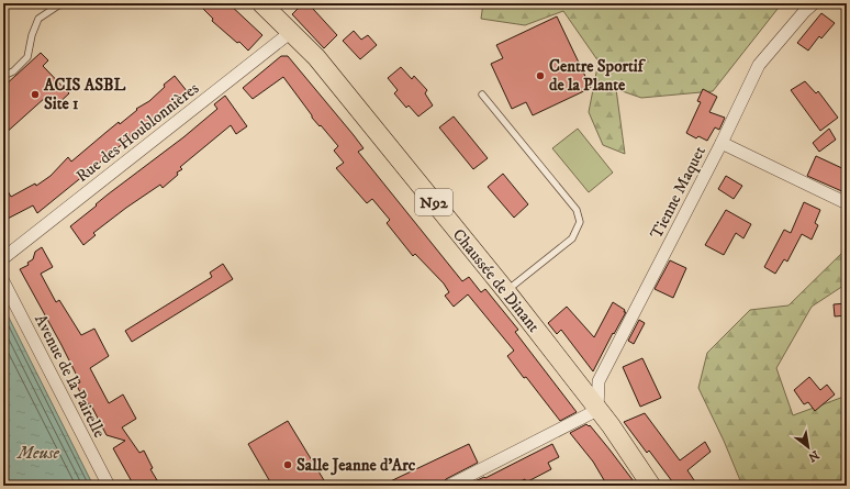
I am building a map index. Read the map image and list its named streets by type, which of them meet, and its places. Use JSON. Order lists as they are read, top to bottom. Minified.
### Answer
{"streets":{"main road":["N92","Chaussée de Dinant"],"street":["Rue des Houblonnières","Tienne Maquet","Avenue de la Pairelle"]},"crossings":[["Rue des Houblonnières","Chaussée de Dinant"],["Tienne Maquet","Chaussée de Dinant"]],"water":["Meuse"],"places":["Centre Sportif de la Plante","ACIS ASBL Site 1","Salle Jeanne d'Arc"],"north":"bottom right"}
